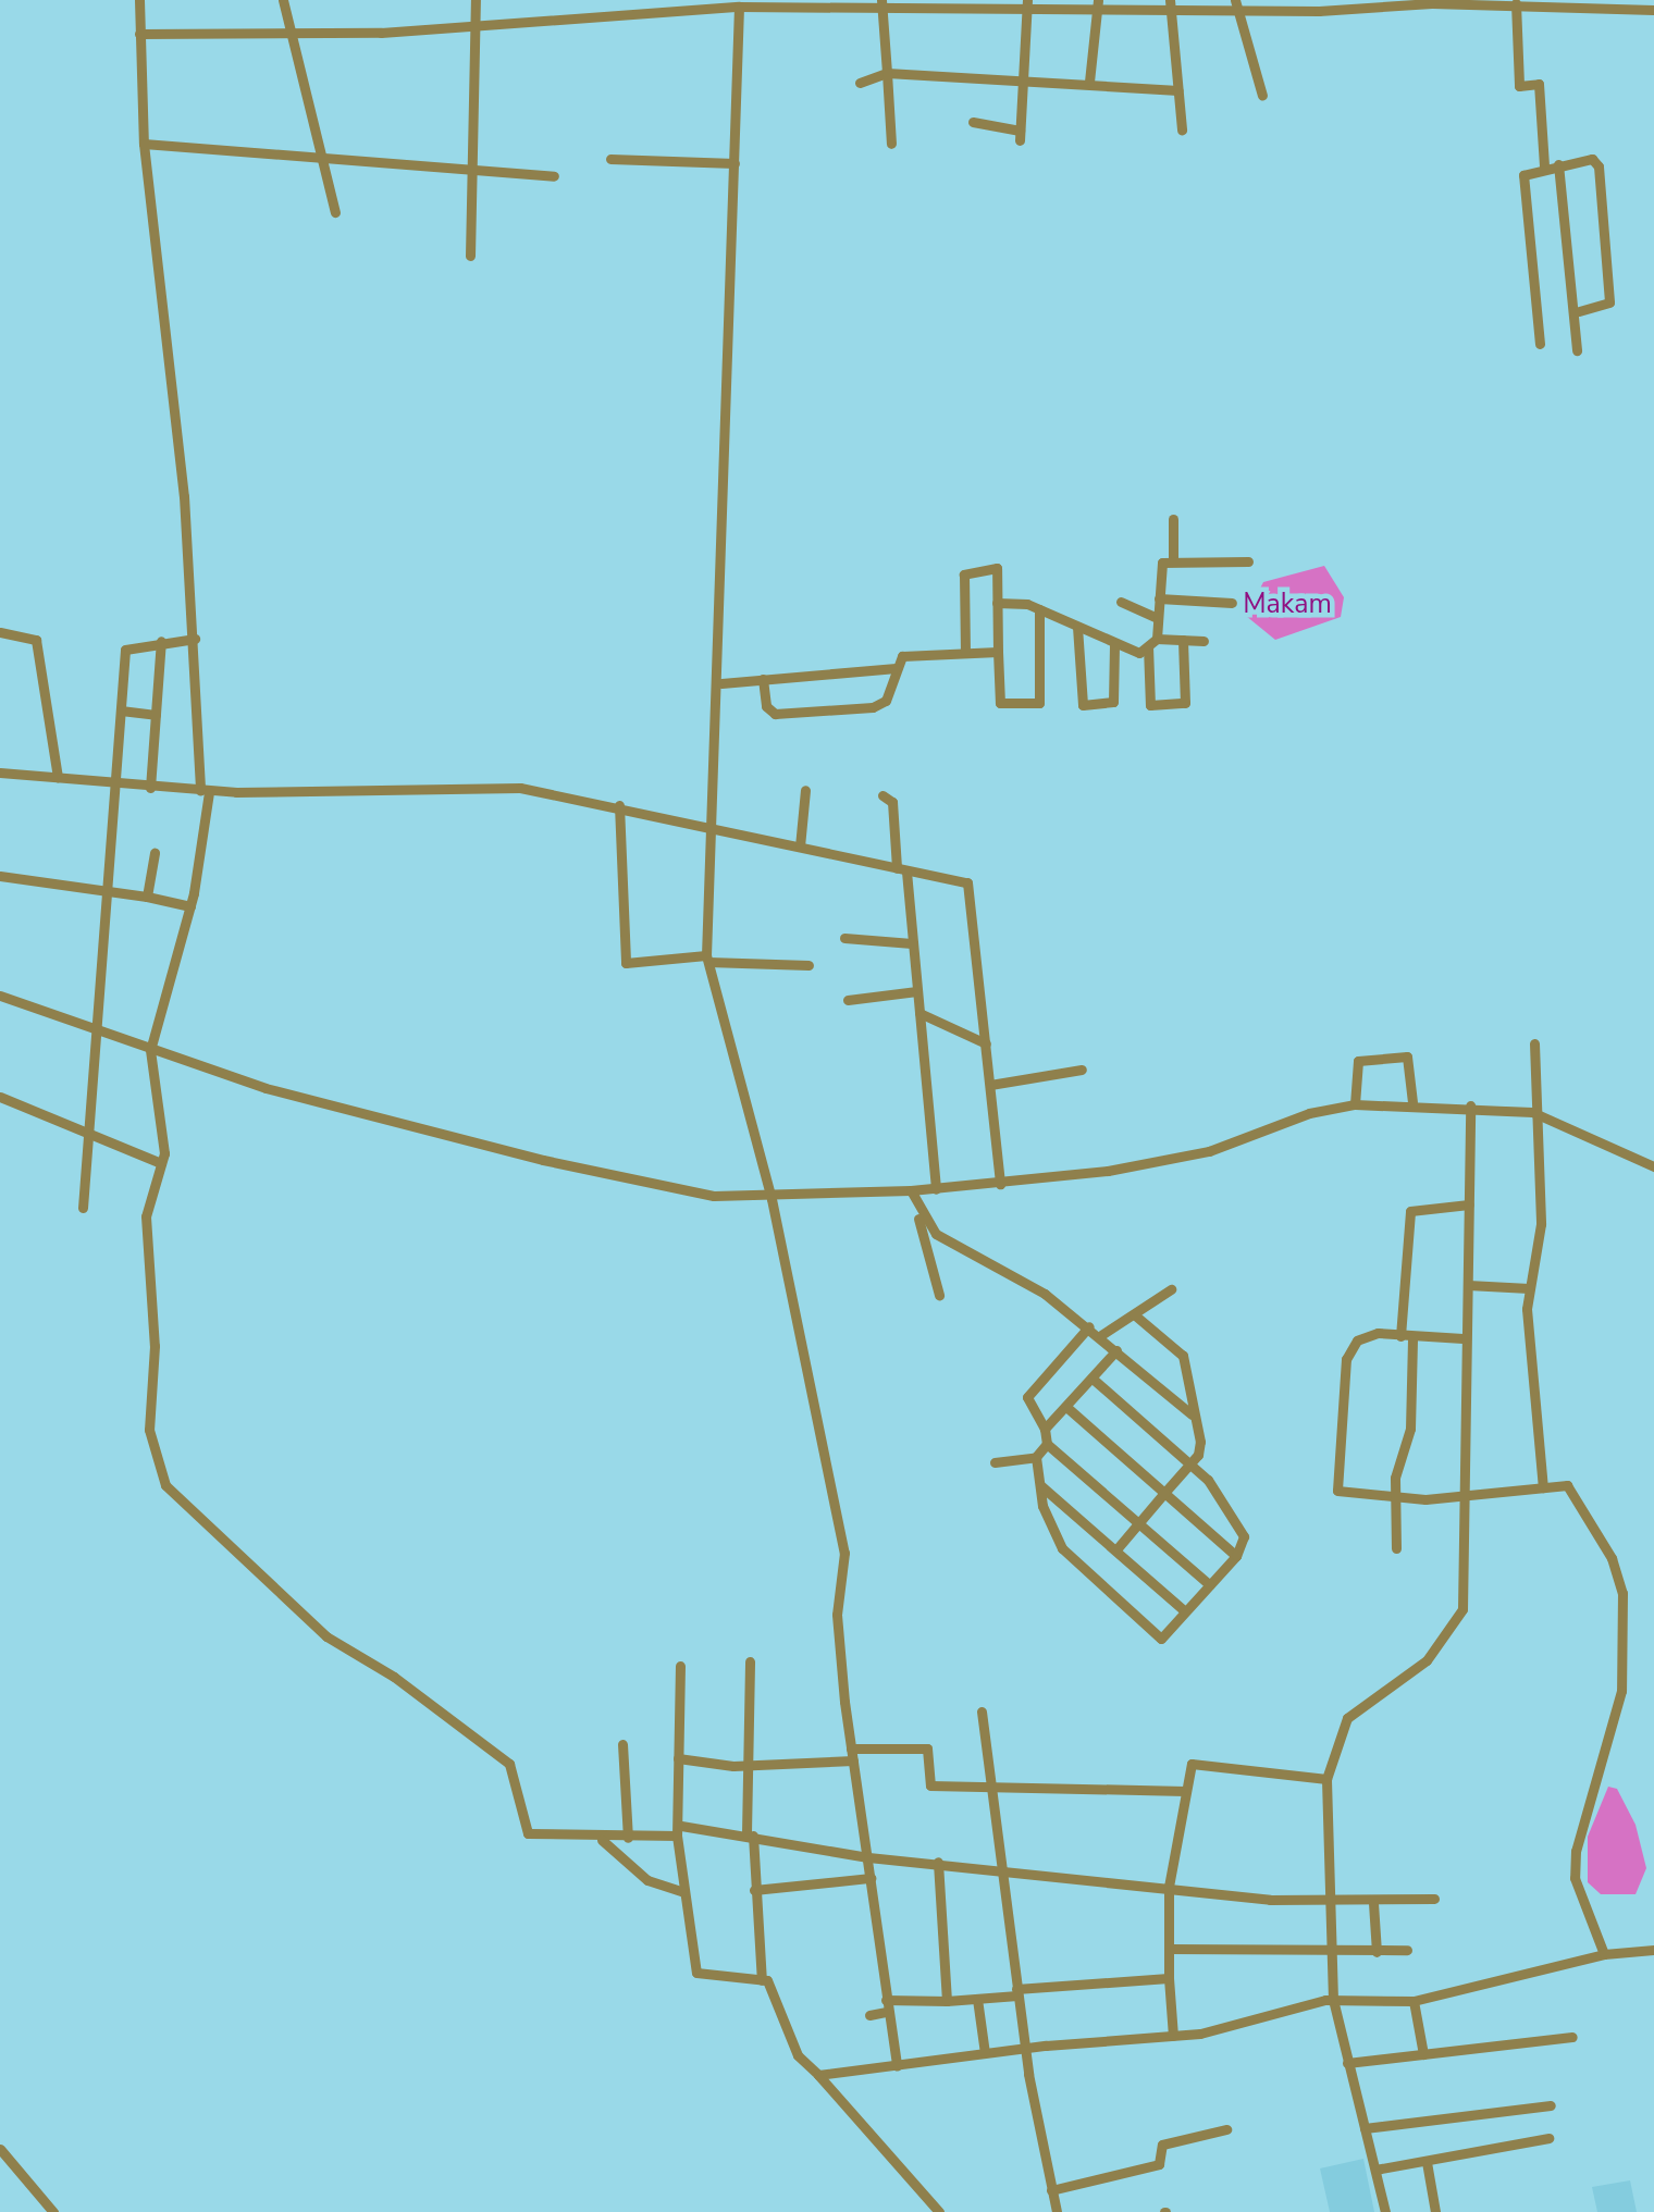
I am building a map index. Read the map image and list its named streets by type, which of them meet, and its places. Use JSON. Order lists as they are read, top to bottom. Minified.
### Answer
{"parks":["Makam"]}
